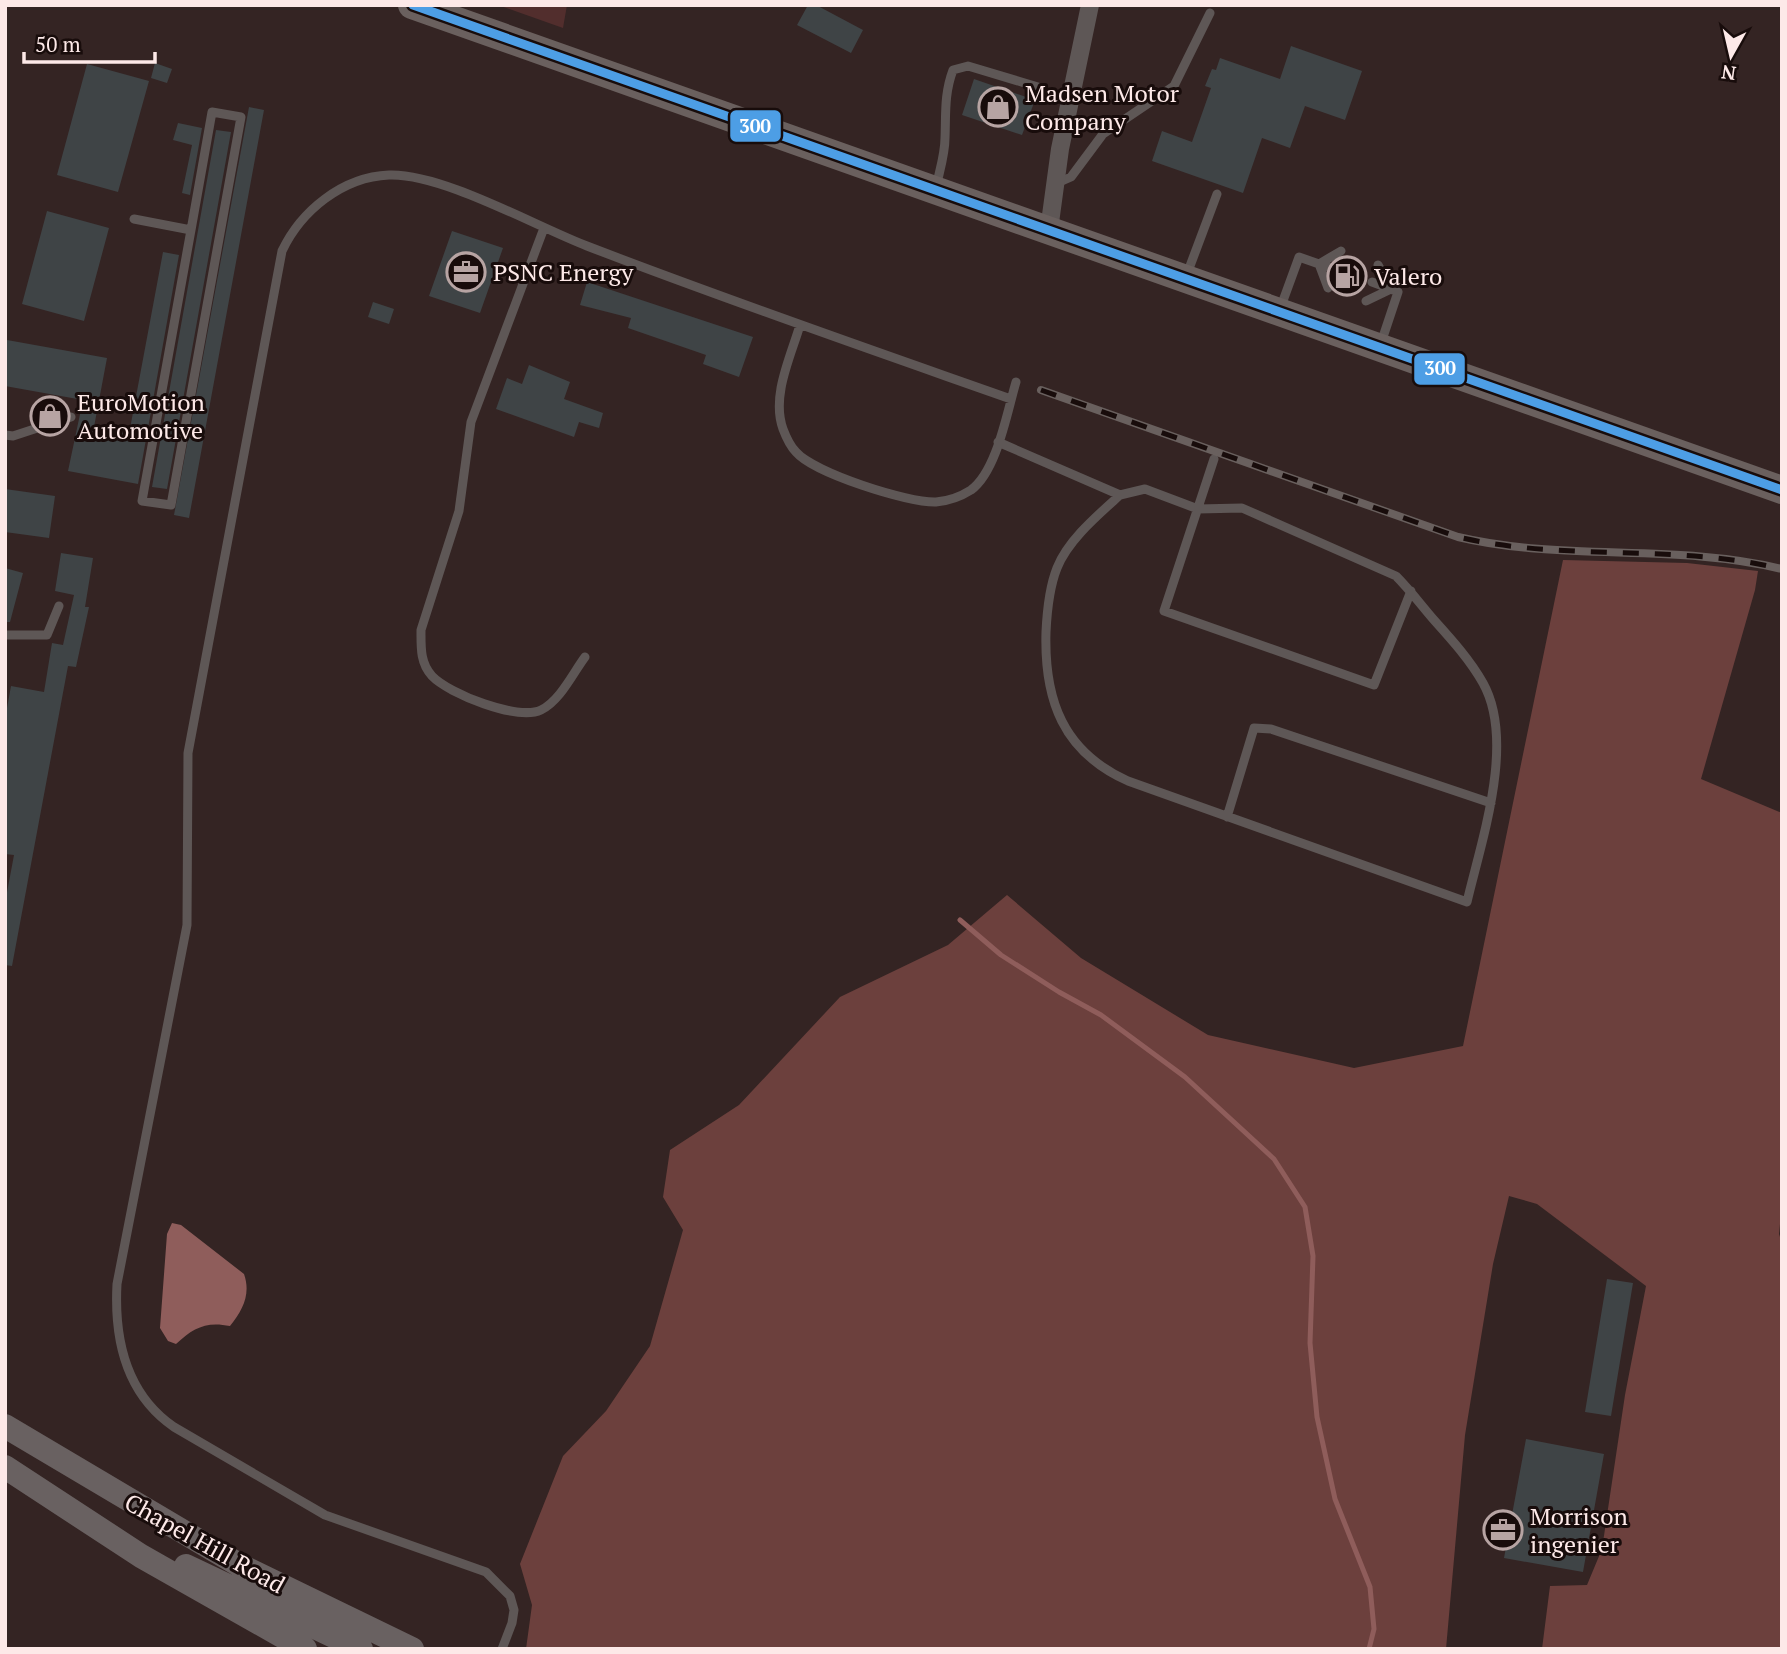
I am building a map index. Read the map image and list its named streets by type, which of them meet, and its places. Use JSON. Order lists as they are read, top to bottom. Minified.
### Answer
{"streets":{"main road":["Chapel Hill Road"]},"places":{"shop":["Madsen Motor Company","EuroMotion Automotive"],"office":["PSNC Energy","Morrison ingenier"],"fuel station":["Valero"]},"lines":["transit line 300"],"scale_bar":"50 m","north":"bottom"}
